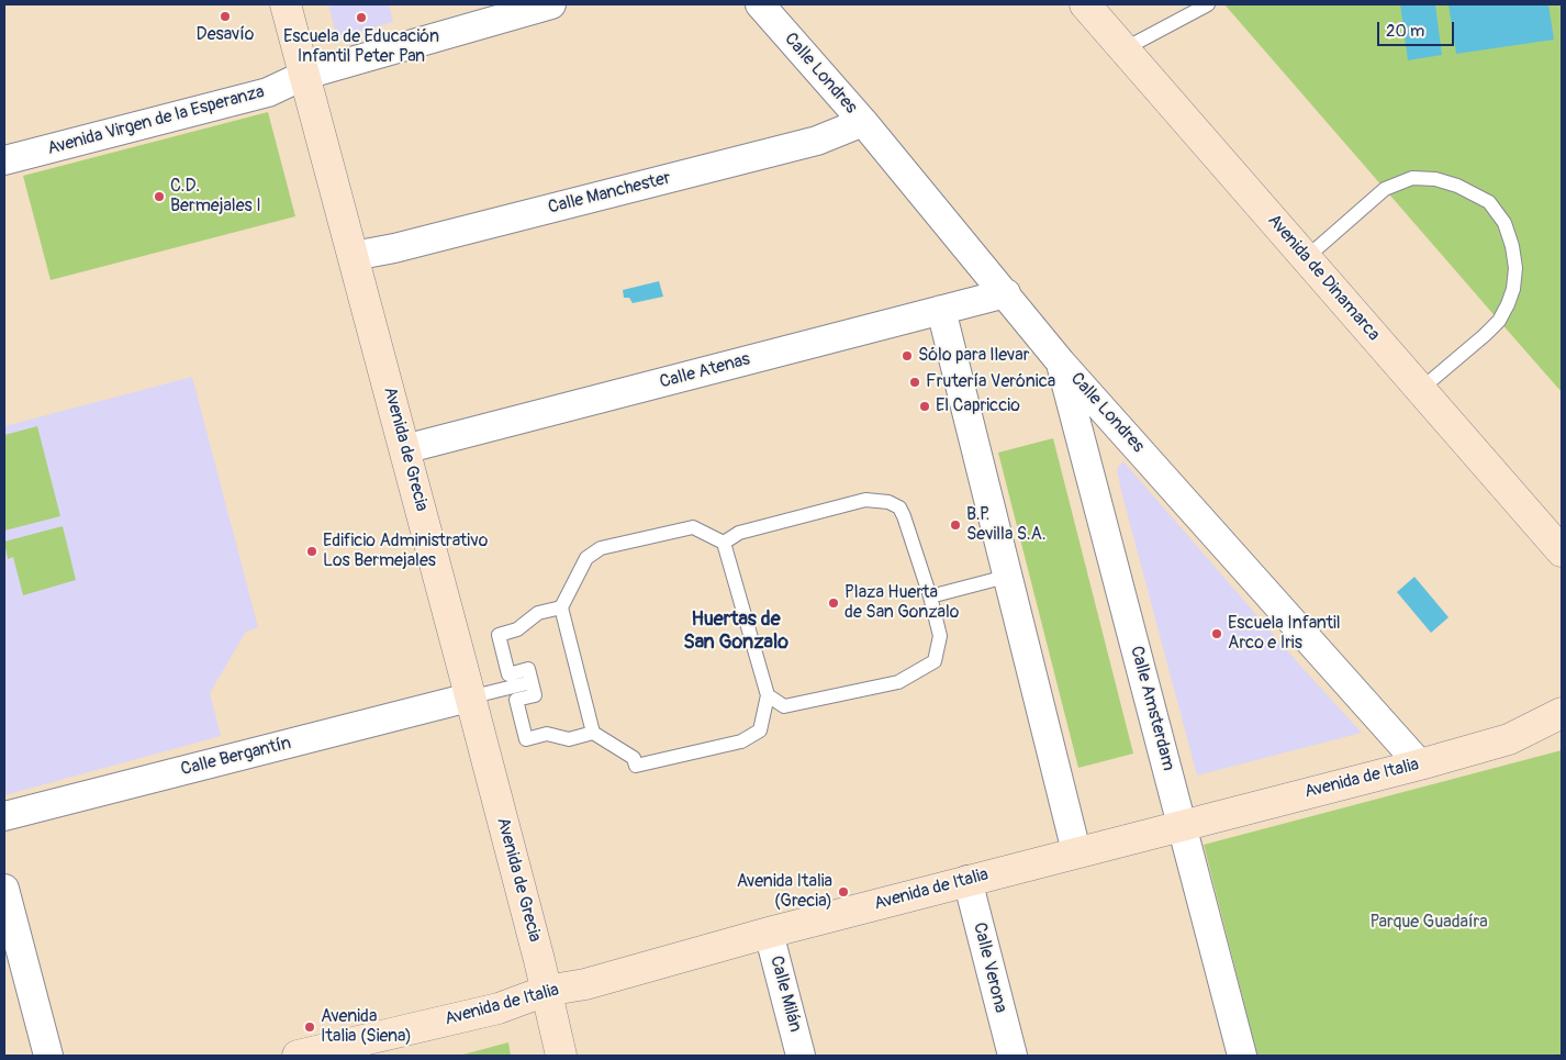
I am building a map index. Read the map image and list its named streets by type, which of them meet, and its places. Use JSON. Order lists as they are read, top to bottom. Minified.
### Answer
{"streets":{"main road":["Avenida de Dinamarca","Avenida de Grecia","Avenida de Italia"],"street":["Calle Londres","Avenida Virgen de la Esperanza","Calle Manchester","Calle Atenas","Calle Amsterdam","Calle Bergantín","Calle Verona","Calle Milán"]},"crossings":[["Calle Londres","Calle Manchester"],["Calle Londres","Calle Atenas"],["Calle Londres","Calle Amsterdam"],["Calle Londres","Avenida de Italia"],["Avenida Virgen de la Esperanza","Avenida de Grecia"],["Calle Manchester","Avenida de Grecia"],["Calle Atenas","Avenida de Grecia"],["Avenida de Grecia","Calle Bergantín"],["Avenida de Grecia","Avenida de Italia"],["Calle Amsterdam","Avenida de Italia"],["Avenida de Italia","Calle Verona"],["Avenida de Italia","Calle Milán"]],"districts":["Huertas de San Gonzalo"],"parks":["Parque Guadaíra"],"places":["Desavío","Escuela de Educación Infantil Peter Pan","C.D. Bermejales I","Sólo para llevar","Frutería Verónica","El Capriccio","B.P. Sevilla S.A.","Edificio Administrativo Los Bermejales","Plaza Huerta de San Gonzalo","Escuela Infantil Arco e Iris","Avenida Italia (Grecia)","Avenida Italia (Siena)"],"scale_bar":"20 m"}
